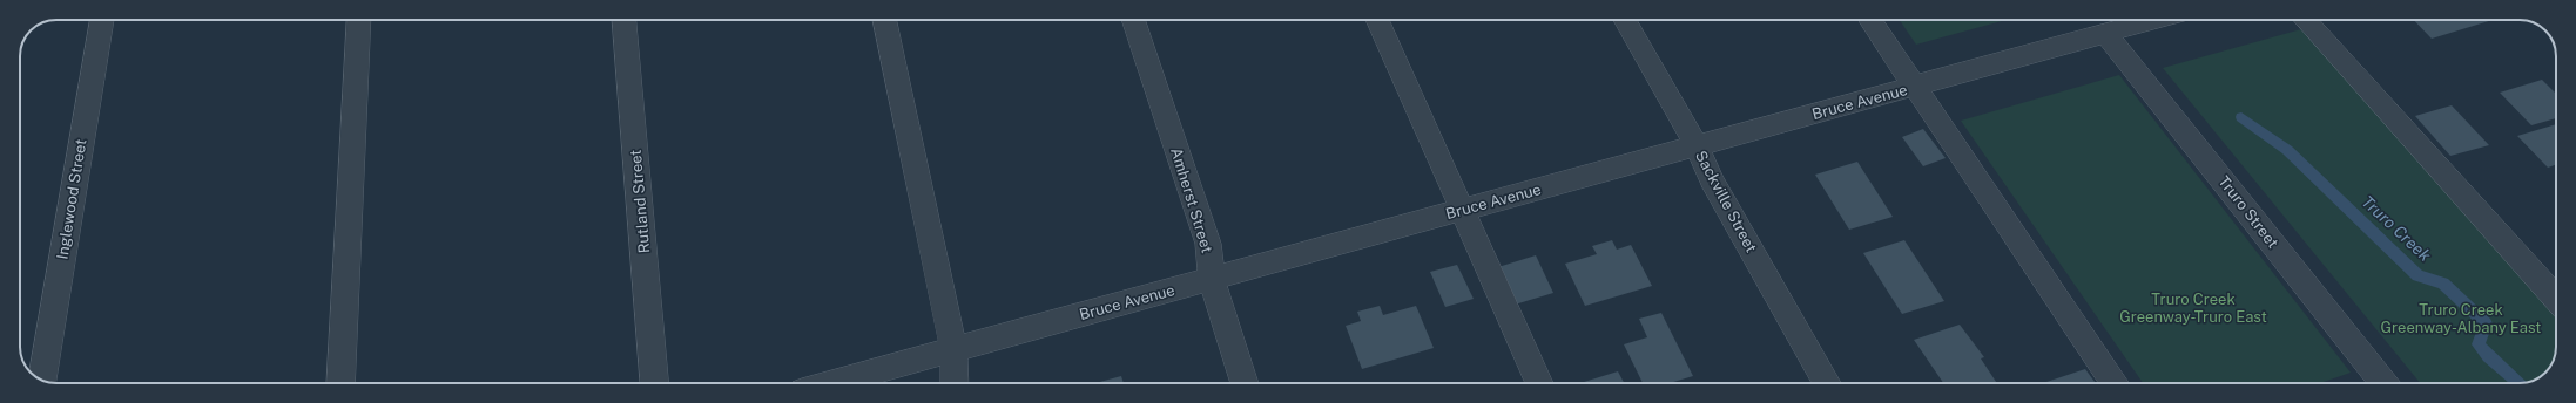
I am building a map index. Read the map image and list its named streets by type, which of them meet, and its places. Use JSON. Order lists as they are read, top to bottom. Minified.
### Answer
{"streets":{"street":["Bruce Avenue","Inglewood Street","Amherst Street","Rutland Street","Sackville Street","Truro Street"]},"crossings":[["Bruce Avenue","Amherst Street"],["Bruce Avenue","Sackville Street"],["Bruce Avenue","Truro Street"]],"water":["Truro Creek"],"parks":["Truro Creek Greenway-Truro East","Truro Creek Greenway-Albany East"]}
